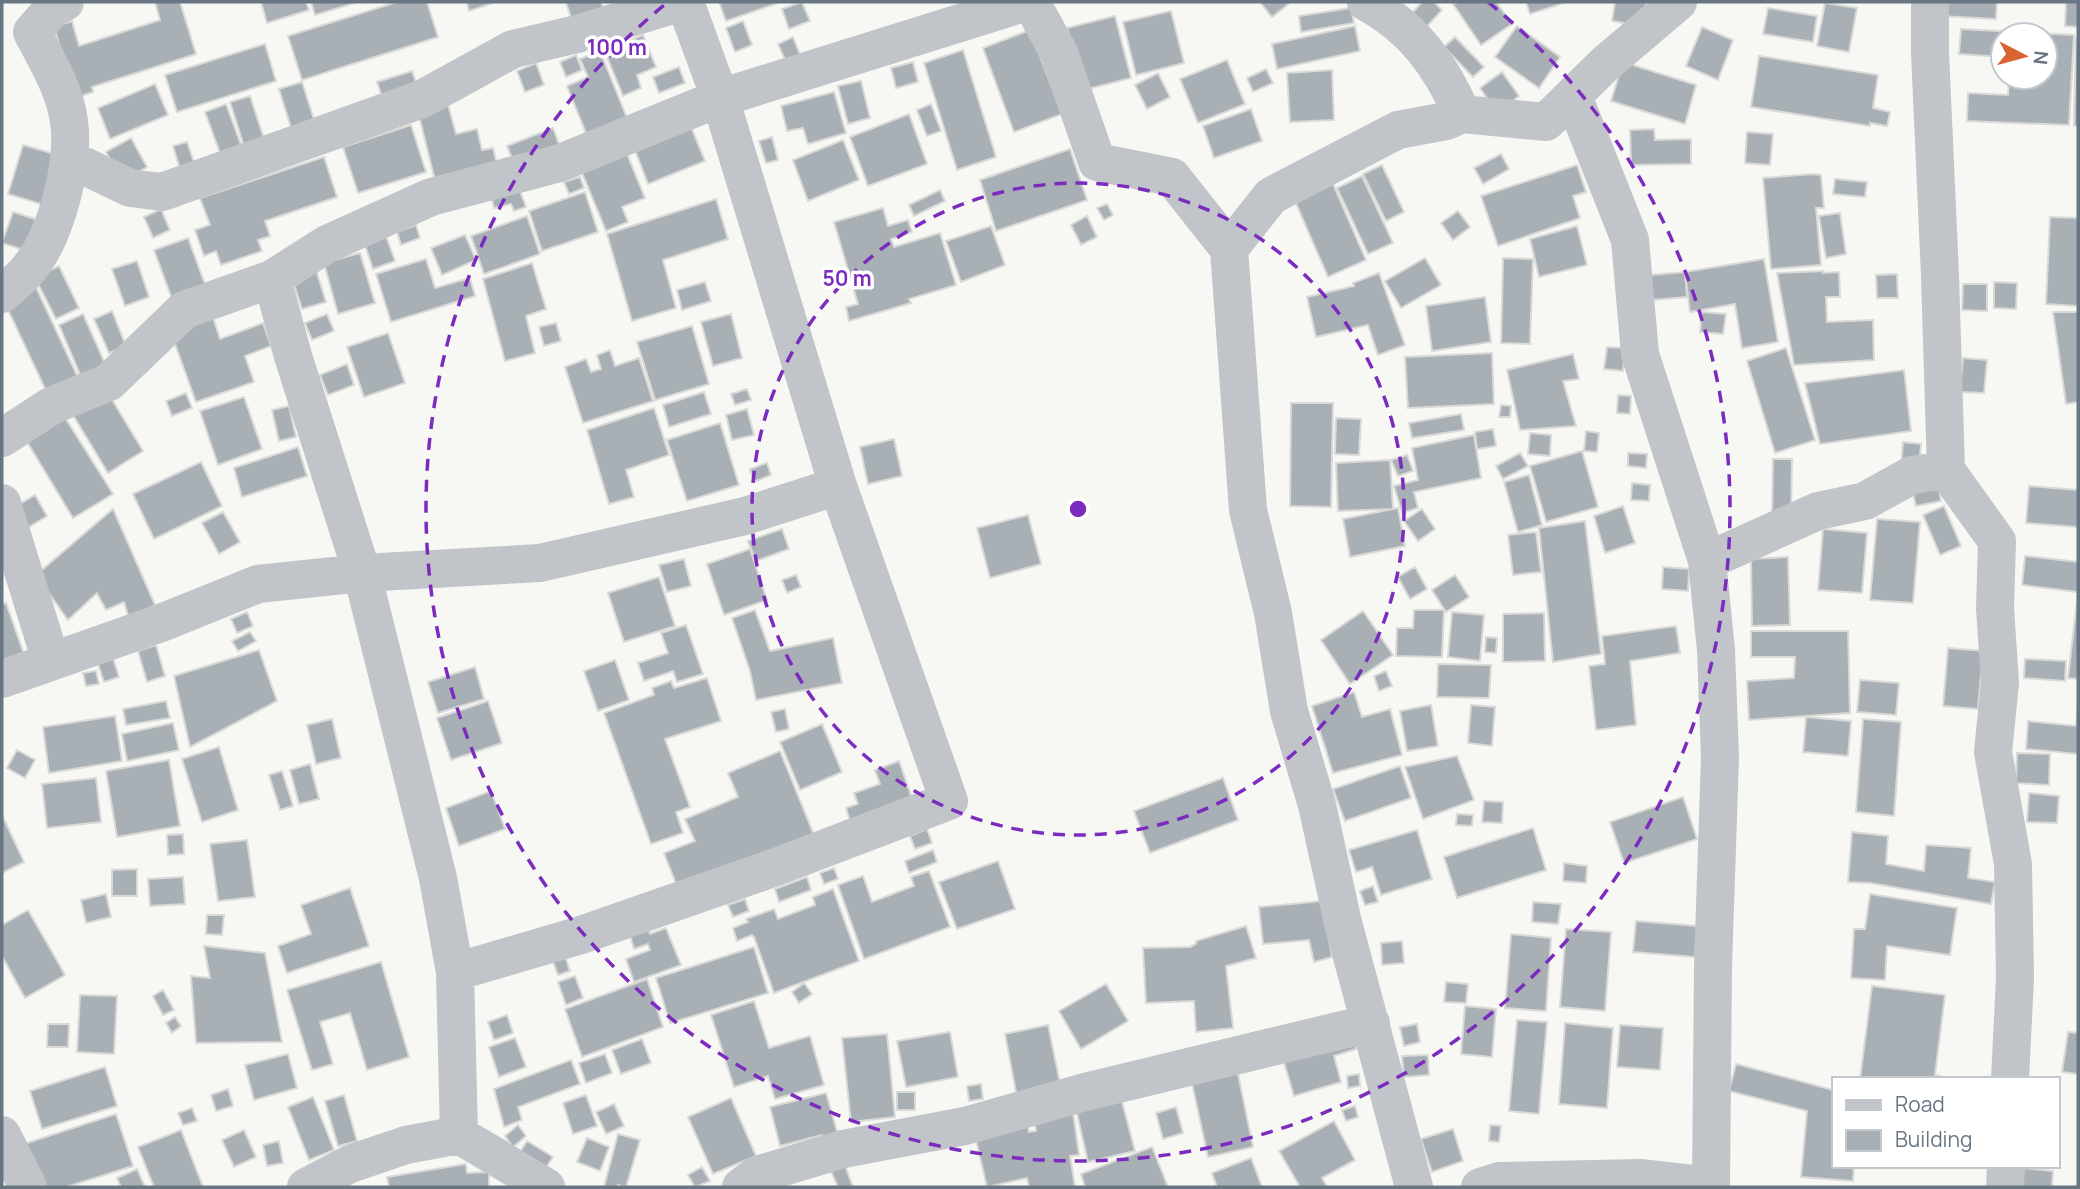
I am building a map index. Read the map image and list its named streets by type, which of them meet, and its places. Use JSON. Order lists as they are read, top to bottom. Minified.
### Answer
{"legend":["Road","Building"],"north":"right","rings":["100 m","50 m"]}
